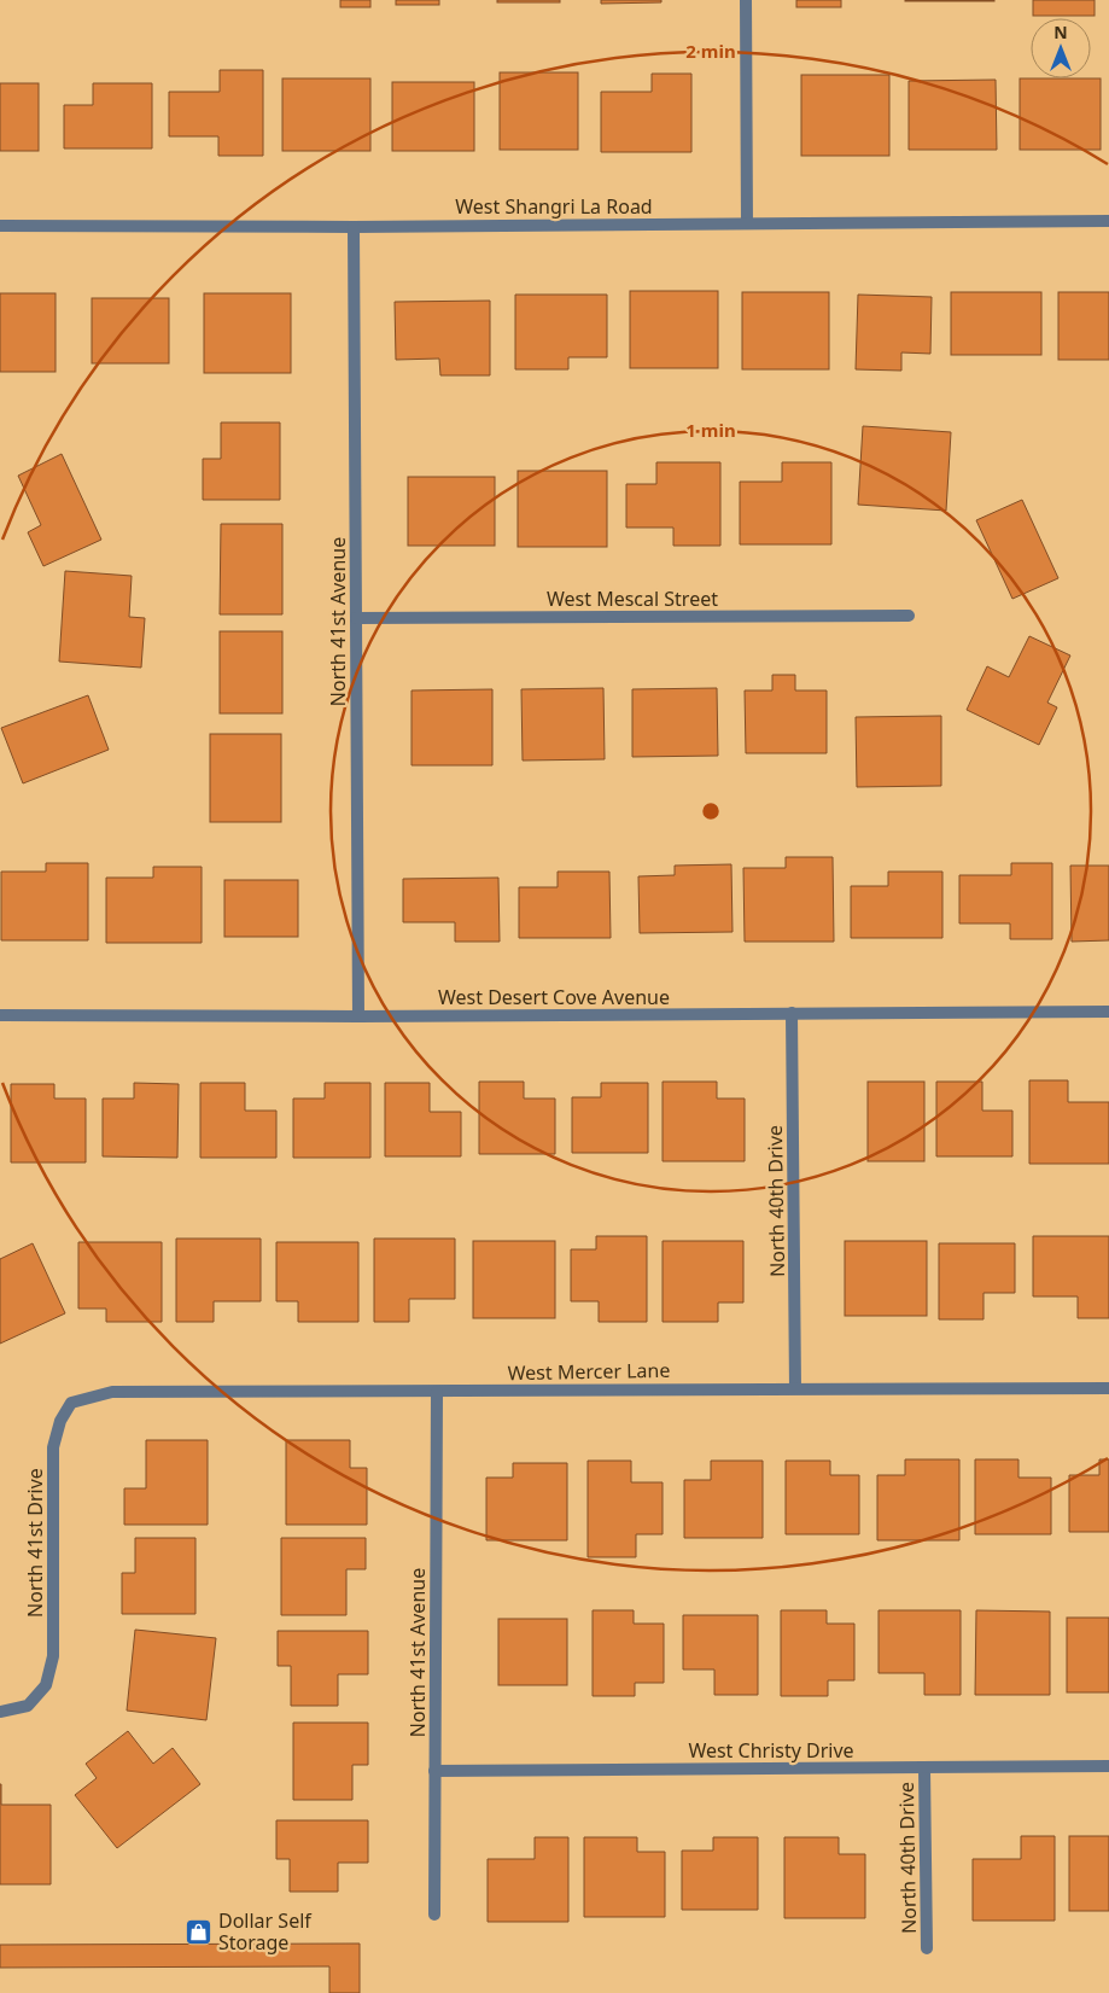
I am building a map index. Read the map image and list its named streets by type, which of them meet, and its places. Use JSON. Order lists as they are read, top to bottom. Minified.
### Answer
{"streets":{"street":["West Shangri La Road","West Mescal Street","North 41st Avenue","West Desert Cove Avenue","North 40th Drive","West Mercer Lane","North 41st Drive","West Christy Drive"]},"crossings":[["West Shangri La Road","North 41st Avenue"],["West Mescal Street","North 41st Avenue"],["North 41st Avenue","West Desert Cove Avenue"],["North 41st Avenue","West Mercer Lane"],["North 41st Avenue","West Christy Drive"],["West Desert Cove Avenue","North 40th Drive"],["North 40th Drive","West Mercer Lane"],["North 40th Drive","West Christy Drive"],["West Mercer Lane","North 41st Drive"]],"places":{"shop":["Dollar Self Storage"]},"north":"top","rings":["2 min","1 min"]}
